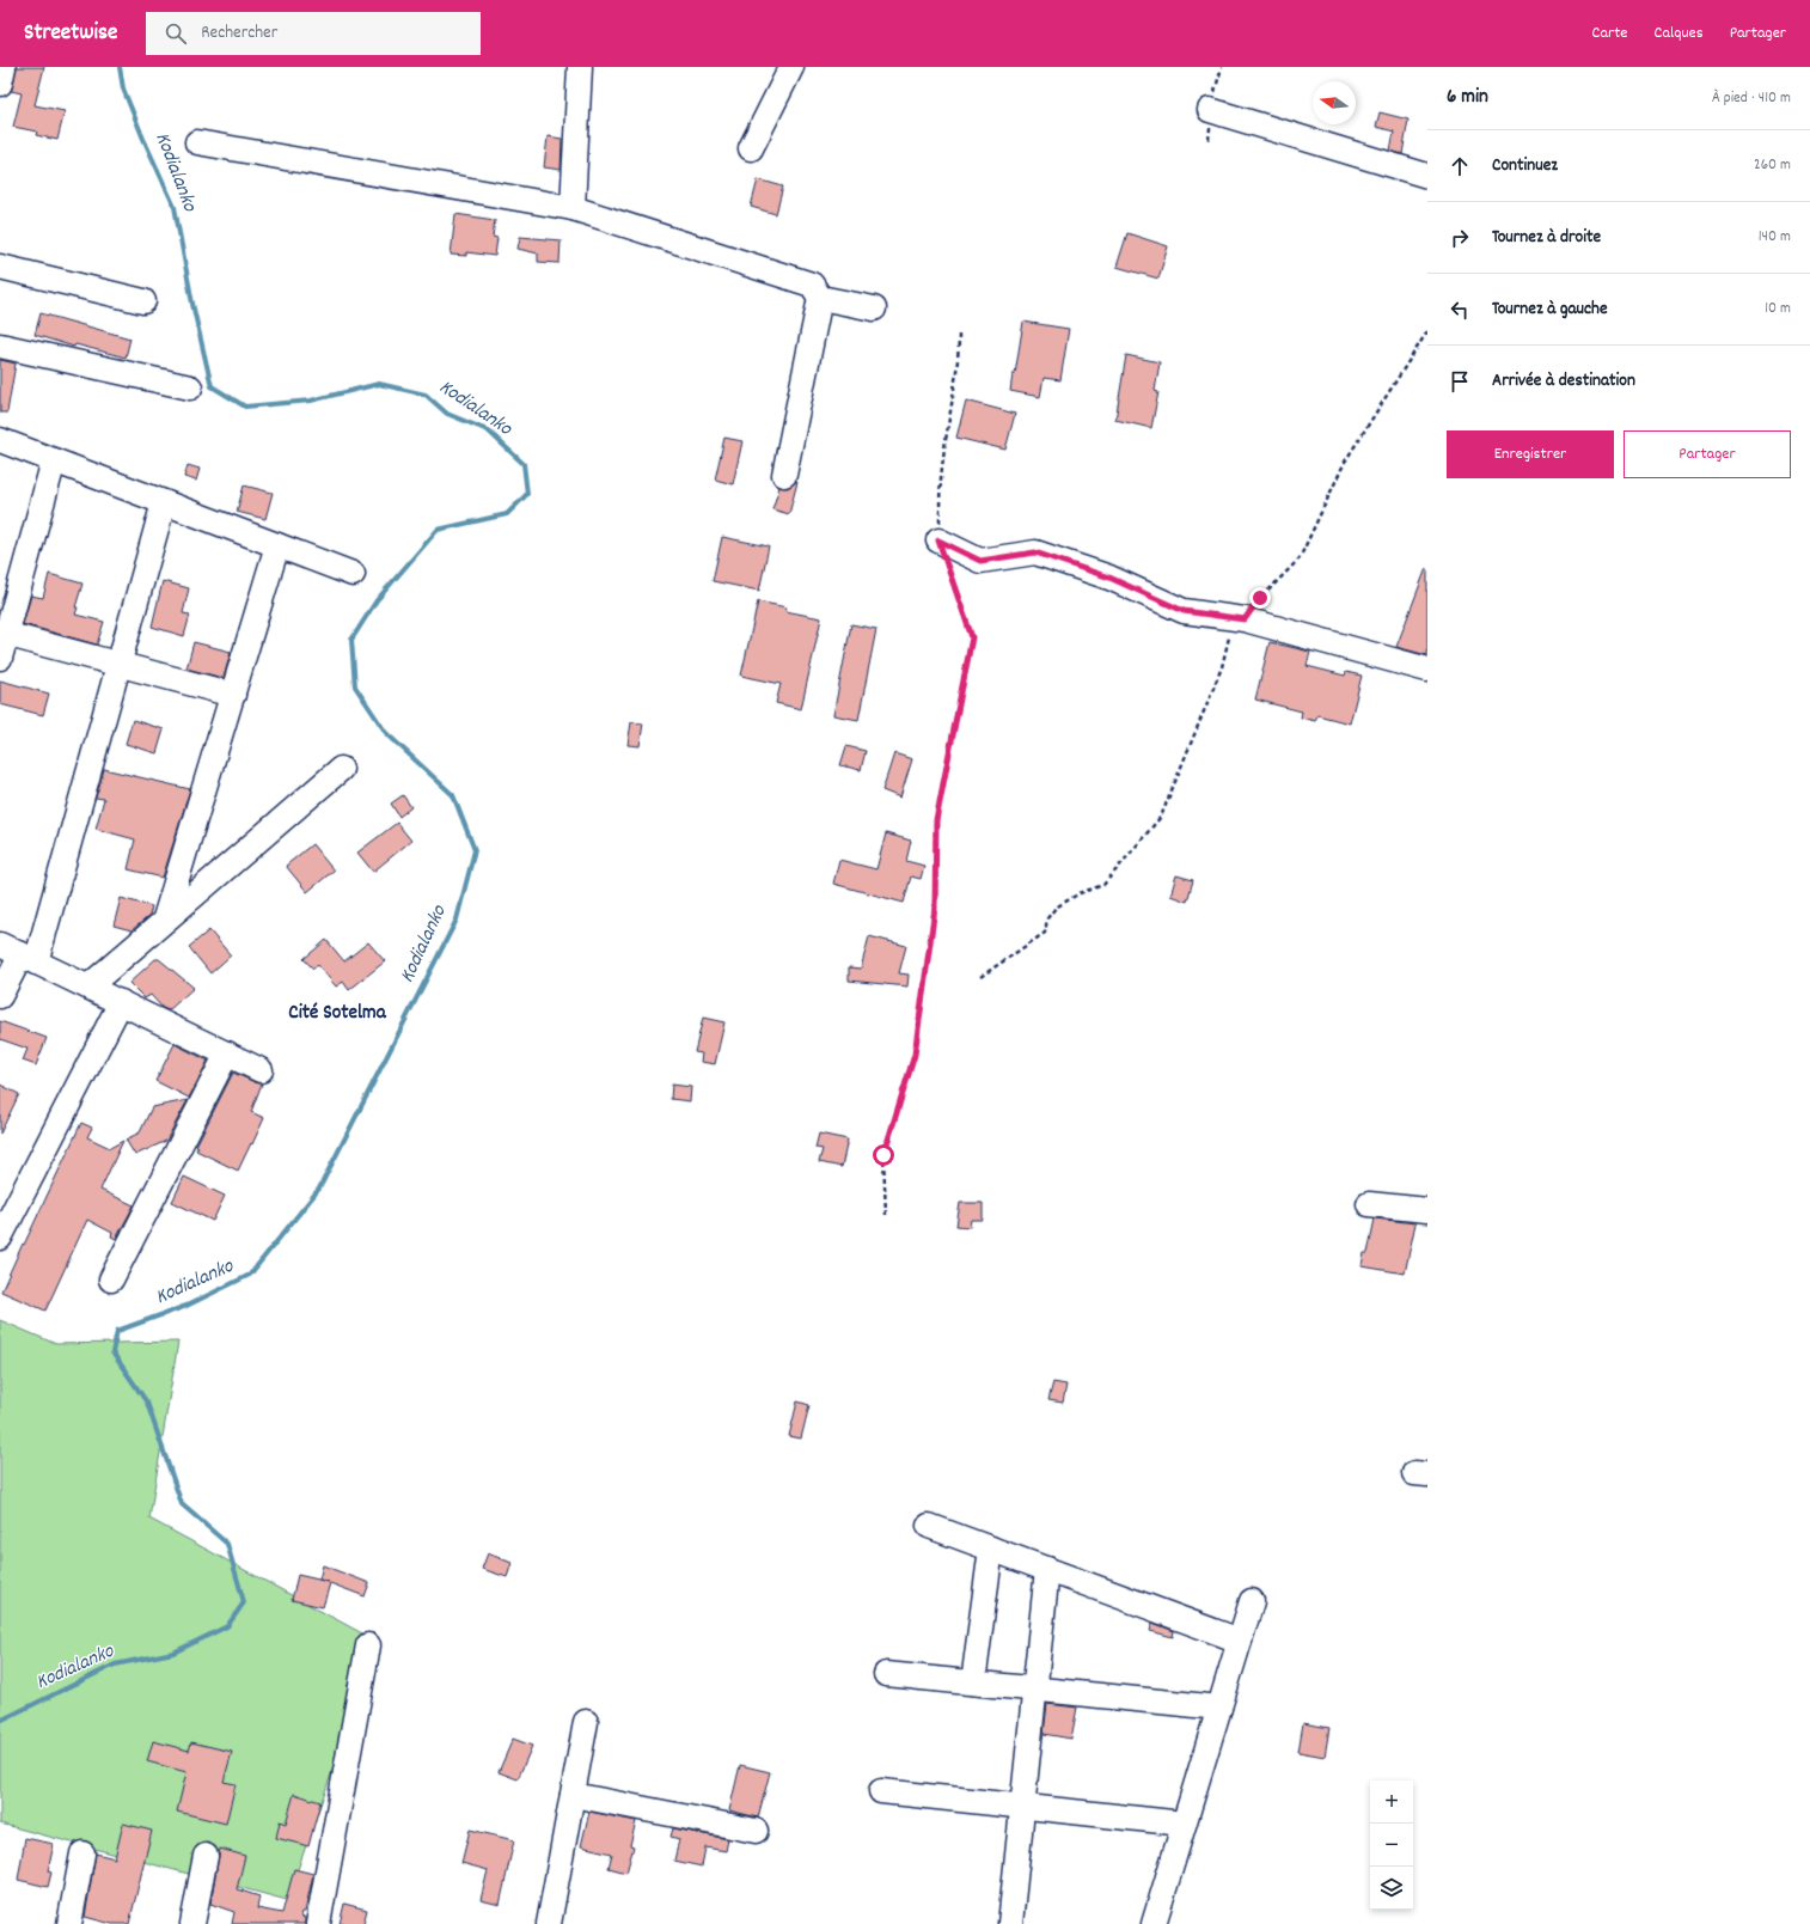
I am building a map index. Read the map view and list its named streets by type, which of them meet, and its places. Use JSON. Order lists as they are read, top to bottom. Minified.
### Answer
{"districts":["Cité Sotelma"],"water":["Kodialanko"],"north":"left","page":{"header":"Streetwise","search":"Rechercher","nav":["Carte","Calques","Partager"],"heading":["6 min","À pied · 410 m"],"list":[["Continuez","260 m"],["Tournez à droite","140 m"],["Tournez à gauche","10 m"],"Arrivée à destination"],"buttons":["Enregistrer","Partager"],"map_buttons":["+","−"]}}
